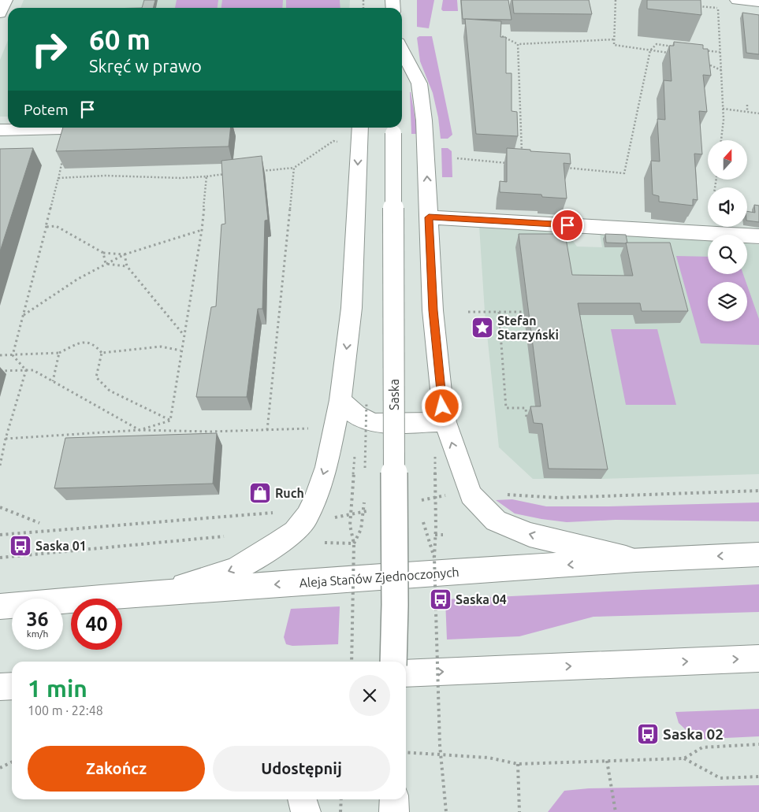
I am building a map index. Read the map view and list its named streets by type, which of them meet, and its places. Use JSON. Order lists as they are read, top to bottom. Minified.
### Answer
{"streets":{"street":["Saska","Aleja Stanów Zjednoczonych"]},"places":{"place":["Stefan Starzyński"],"shop":["Ruch"],"bus stop":["Saska 01","Saska 04","Saska 02"]},"north":"top","page":{"turn":["60 m","Skręć w prawo"],"then":"Potem","speed":"36 km/h","limit":"40","heading":["1 min","100 m · 22:48"],"buttons":["Zakończ","Udostępnij"]}}
